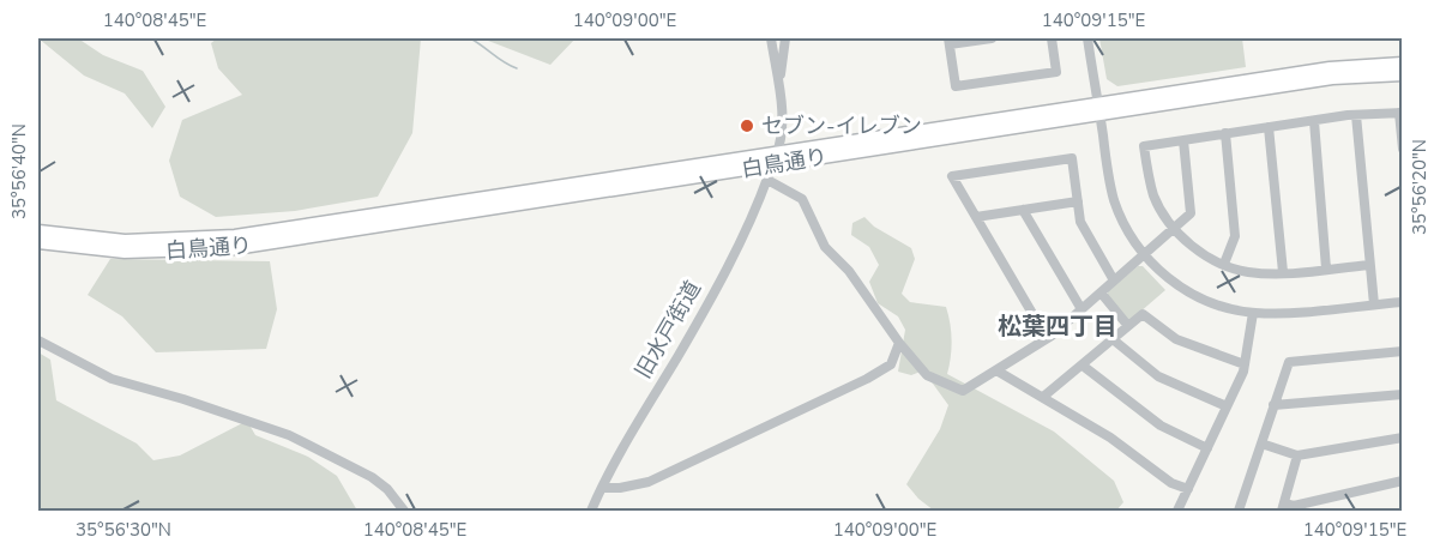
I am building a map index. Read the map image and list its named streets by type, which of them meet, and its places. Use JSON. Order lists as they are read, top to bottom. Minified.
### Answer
{"streets":{"main road":["白鳥通り"],"street":["旧水戸街道"]},"crossings":[["白鳥通り","旧水戸街道"]],"districts":["松葉四丁目"],"places":["セブン-イレブン"],"coordinates":["140°08'45\"E","140°09'00\"E","140°09'15\"E","35°56'40\"N","35°56'20\"N","35°56'30\"N"]}
